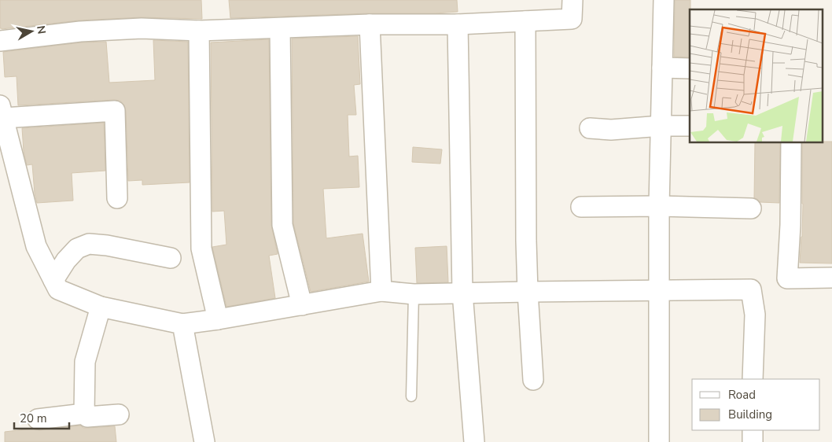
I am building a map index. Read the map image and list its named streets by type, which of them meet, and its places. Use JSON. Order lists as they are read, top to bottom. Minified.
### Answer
{"legend":["Road","Building"],"scale_bar":"20 m","north":"right"}
